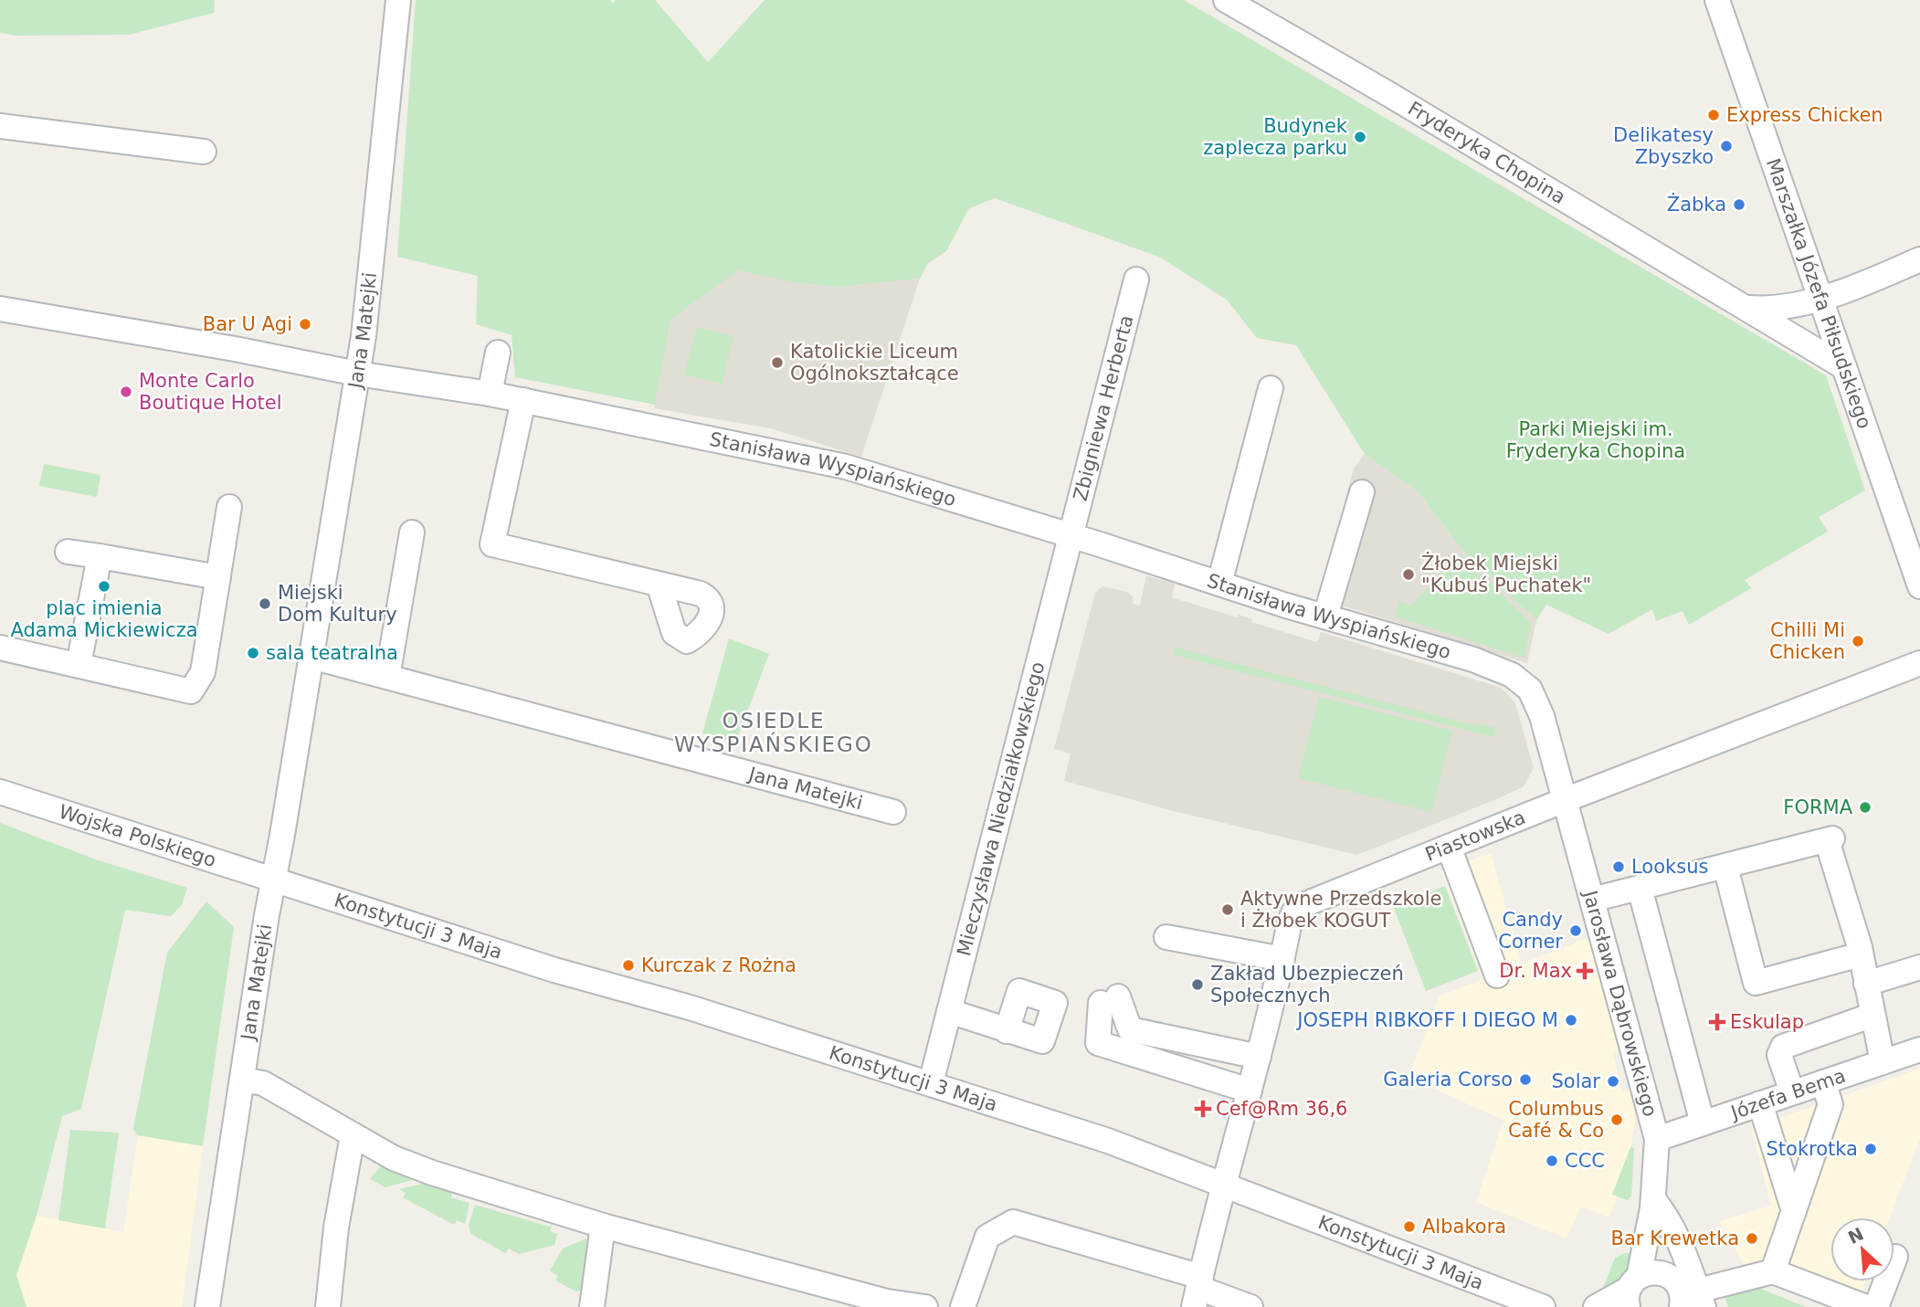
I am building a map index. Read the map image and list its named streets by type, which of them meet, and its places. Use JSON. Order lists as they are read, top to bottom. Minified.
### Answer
{"streets":{"street":["Fryderyka Chopina","Marszałka Józefa Piłsudskiego","Jana Matejki","Zbigniewa Herberta","Stanisława Wyspiańskiego","Mieczysława Niedziałkowskiego","Wojska Polskiego","Piastowska","Konstytucji 3 Maja","Jarosława Dąbrowskiego","Józefa Bema"]},"crossings":[["Fryderyka Chopina","Marszałka Józefa Piłsudskiego"],["Jana Matejki","Stanisława Wyspiańskiego"],["Jana Matejki","Wojska Polskiego"],["Jana Matejki","Konstytucji 3 Maja"],["Zbigniewa Herberta","Stanisława Wyspiańskiego"],["Zbigniewa Herberta","Mieczysława Niedziałkowskiego"],["Stanisława Wyspiańskiego","Mieczysława Niedziałkowskiego"],["Stanisława Wyspiańskiego","Piastowska"],["Stanisława Wyspiańskiego","Jarosława Dąbrowskiego"],["Mieczysława Niedziałkowskiego","Konstytucji 3 Maja"],["Wojska Polskiego","Konstytucji 3 Maja"],["Piastowska","Konstytucji 3 Maja"],["Piastowska","Jarosława Dąbrowskiego"],["Jarosława Dąbrowskiego","Józefa Bema"]],"districts":["OSIEDLE WYSPIAŃSKIEGO"],"parks":["Parki Miejski im. Fryderyka Chopina"],"places":{"other":["Express Chicken","Budynek zaplecza parku","Delikatesy Zbyszko","Żabka","Bar U Agi","Katolickie Liceum Ogólnokształcące","Monte Carlo Boutique Hotel","Żłobek Miejski \"Kubuś Puchatek\"","plac imienia Adama Mickiewicza","Miejski Dom Kultury","Chilli Mi Chicken","sala teatralna","FORMA","Looksus","Aktywne Przedszkole i Żłobek KOGUT","Candy Corner","Kurczak z Rożna","Zakład Ubezpieczeń Społecznych","JOSEPH RIBKOFF I DIEGO M","Galeria Corso","Solar","Columbus Café & Co","Stokrotka","CCC","Albakora","Bar Krewetka"],"health":["Dr. Max","Eskulap","Cef@Rm 36,6"]},"north":"top left"}
